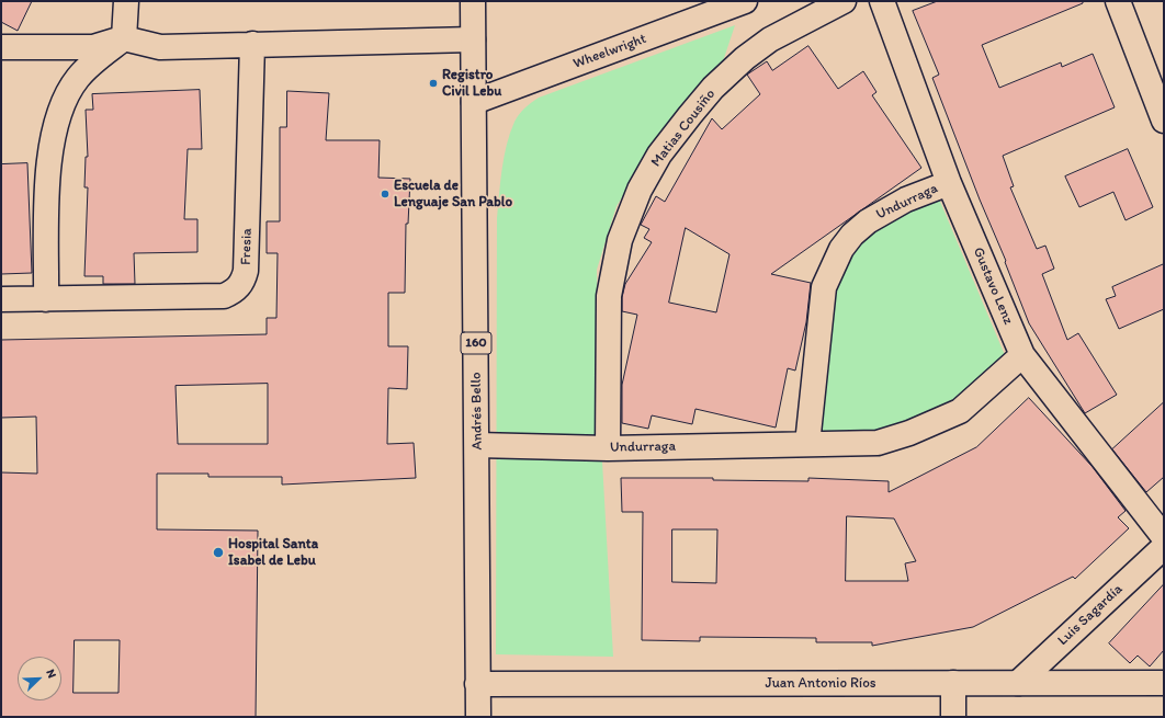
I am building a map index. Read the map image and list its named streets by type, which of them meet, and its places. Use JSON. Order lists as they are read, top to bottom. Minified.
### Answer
{"streets":{"street":["Wheelwright","Matias Cousiño","Undurraga","Fresia","Gustavo Lenz","160","Andrés Bello","Luis Sagardía","Juan Antonio Ríos"]},"crossings":[["Wheelwright","Andrés Bello"],["Matias Cousiño","Undurraga"],["Undurraga","Gustavo Lenz"],["Undurraga","Andrés Bello"],["Andrés Bello","Juan Antonio Ríos"],["Luis Sagardía","Juan Antonio Ríos"]],"places":["Registro Civil Lebu","Escuela de Lenguaje San Pablo","Hospital Santa Isabel de Lebu"],"north":"top right"}
